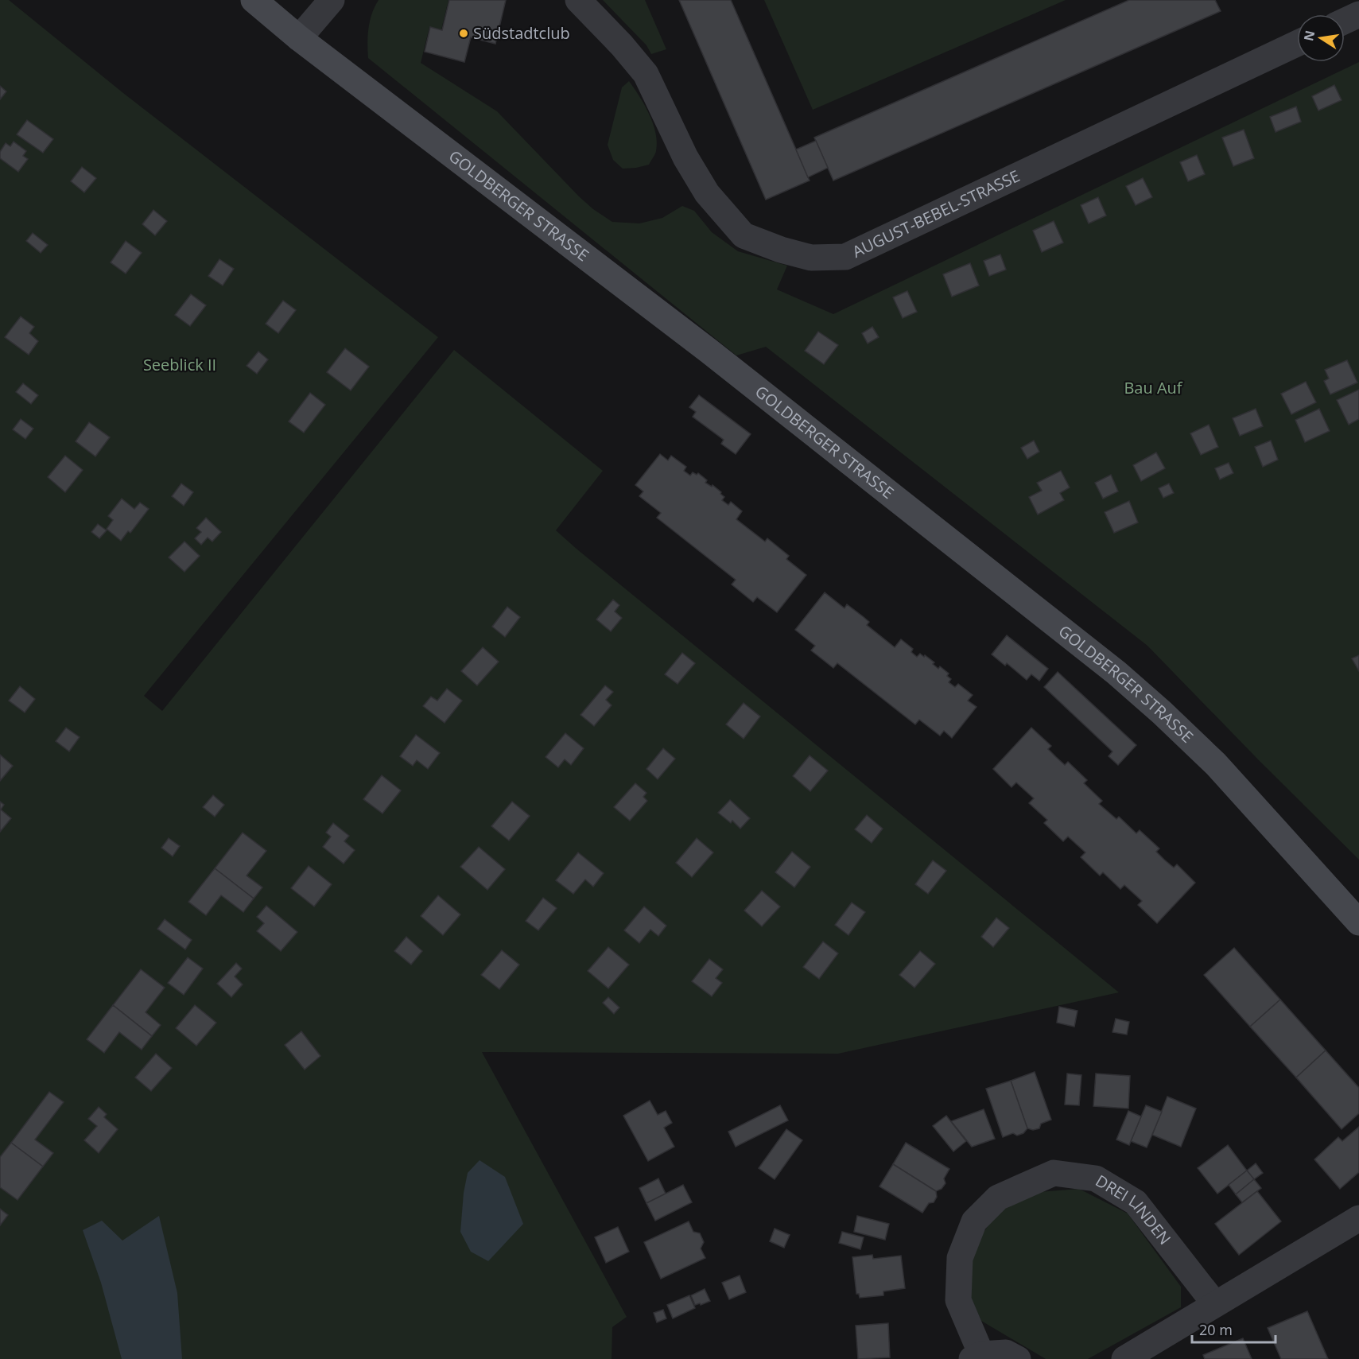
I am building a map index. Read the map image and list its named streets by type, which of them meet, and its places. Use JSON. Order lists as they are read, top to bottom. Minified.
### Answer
{"streets":{"main road":["GOLDBERGER STRASSE"],"street":["AUGUST-BEBEL-STRASSE","DREI LINDEN"]},"parks":["Seeblick II","Bau Auf"],"places":["Südstadtclub"],"scale_bar":"20 m","north":"left"}
